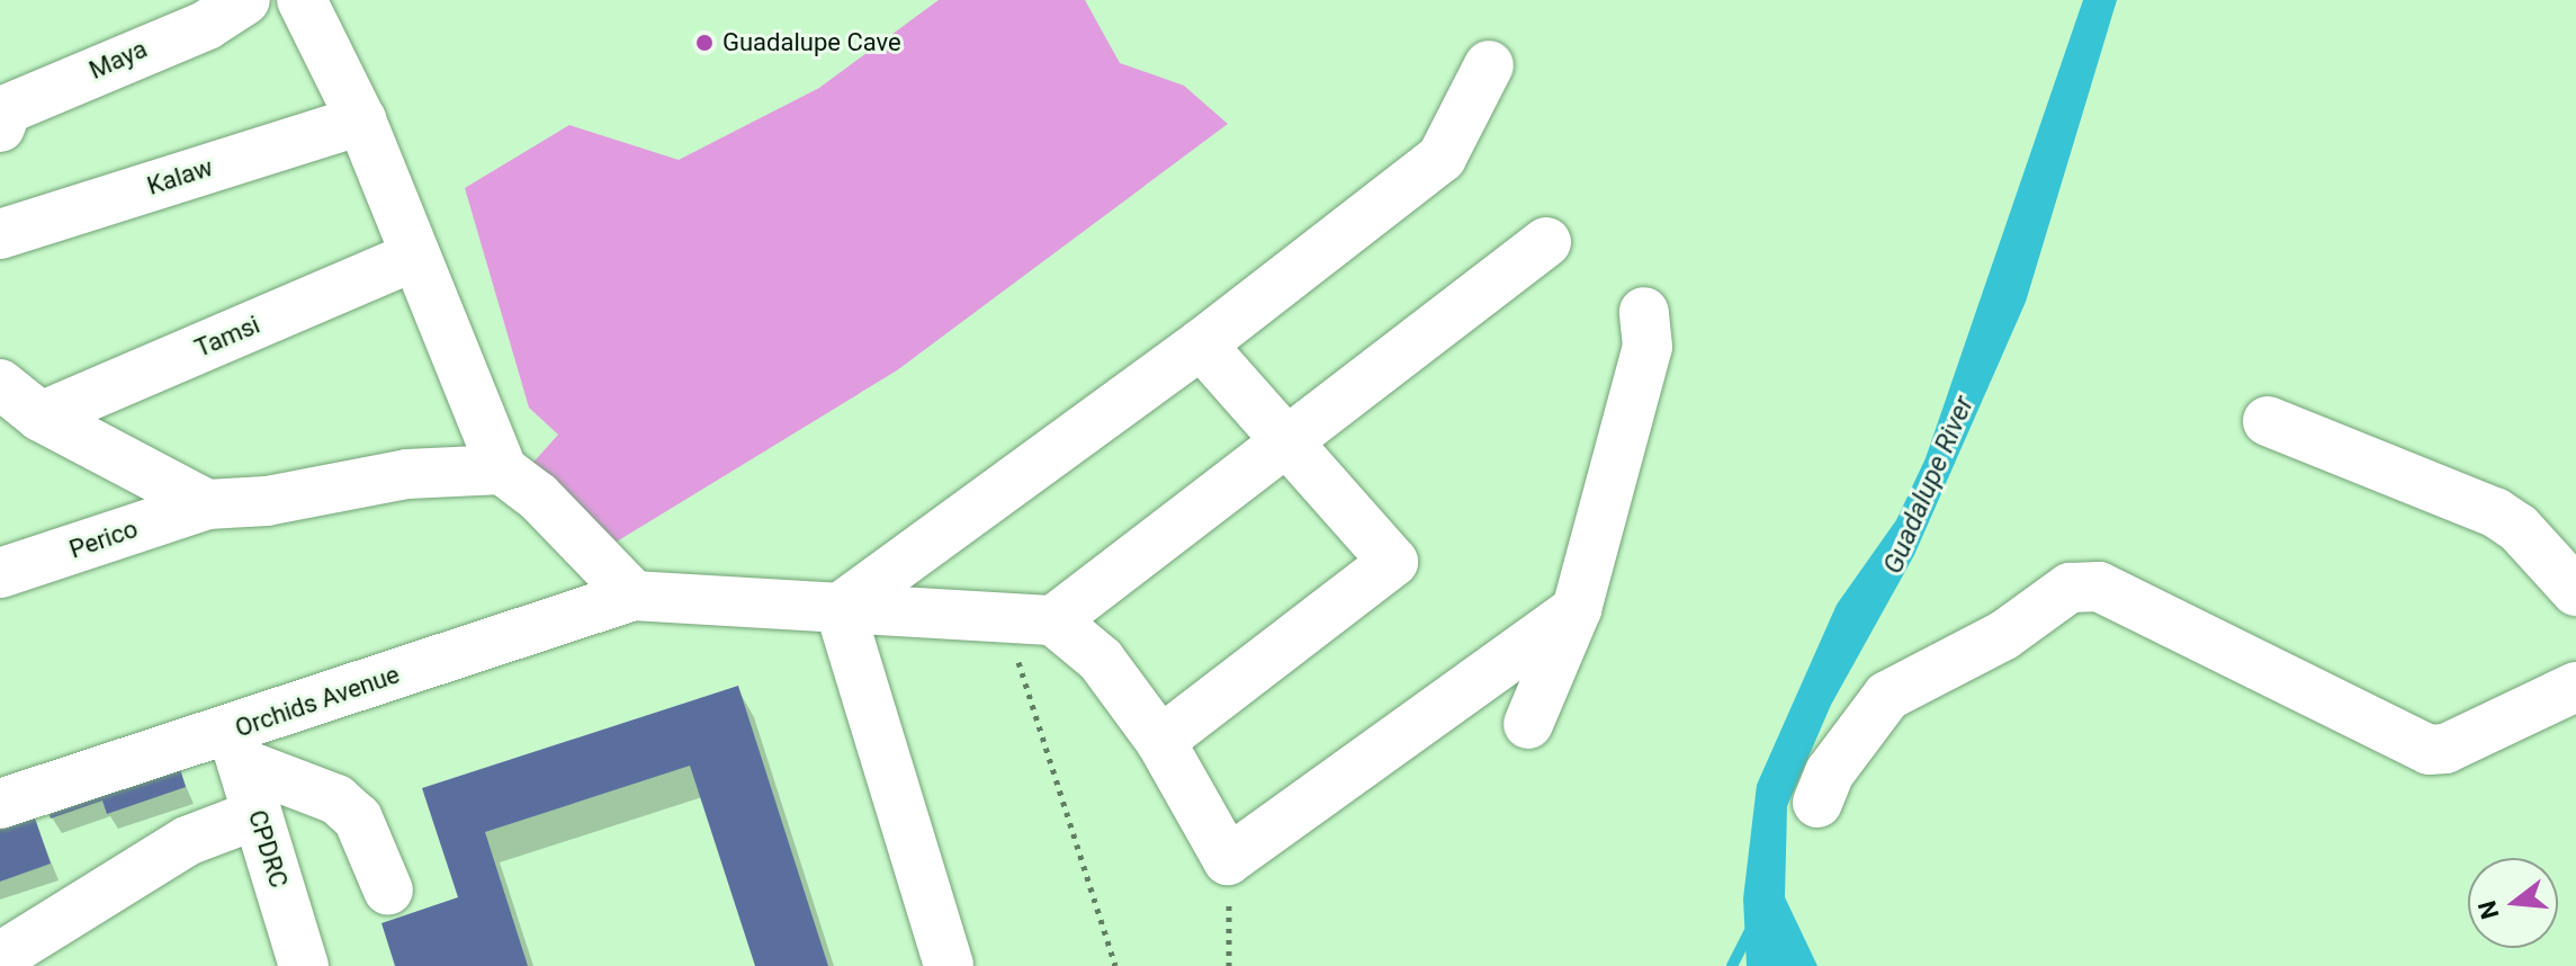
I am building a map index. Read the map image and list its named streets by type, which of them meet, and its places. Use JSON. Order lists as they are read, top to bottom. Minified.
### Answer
{"streets":{"street":["Maya","Kalaw","Tamsi","Perico","Orchids Avenue","CPDRC"]},"crossings":[["Orchids Avenue","CPDRC"]],"water":["Guadalupe River"],"places":["Guadalupe Cave"],"north":"left"}
